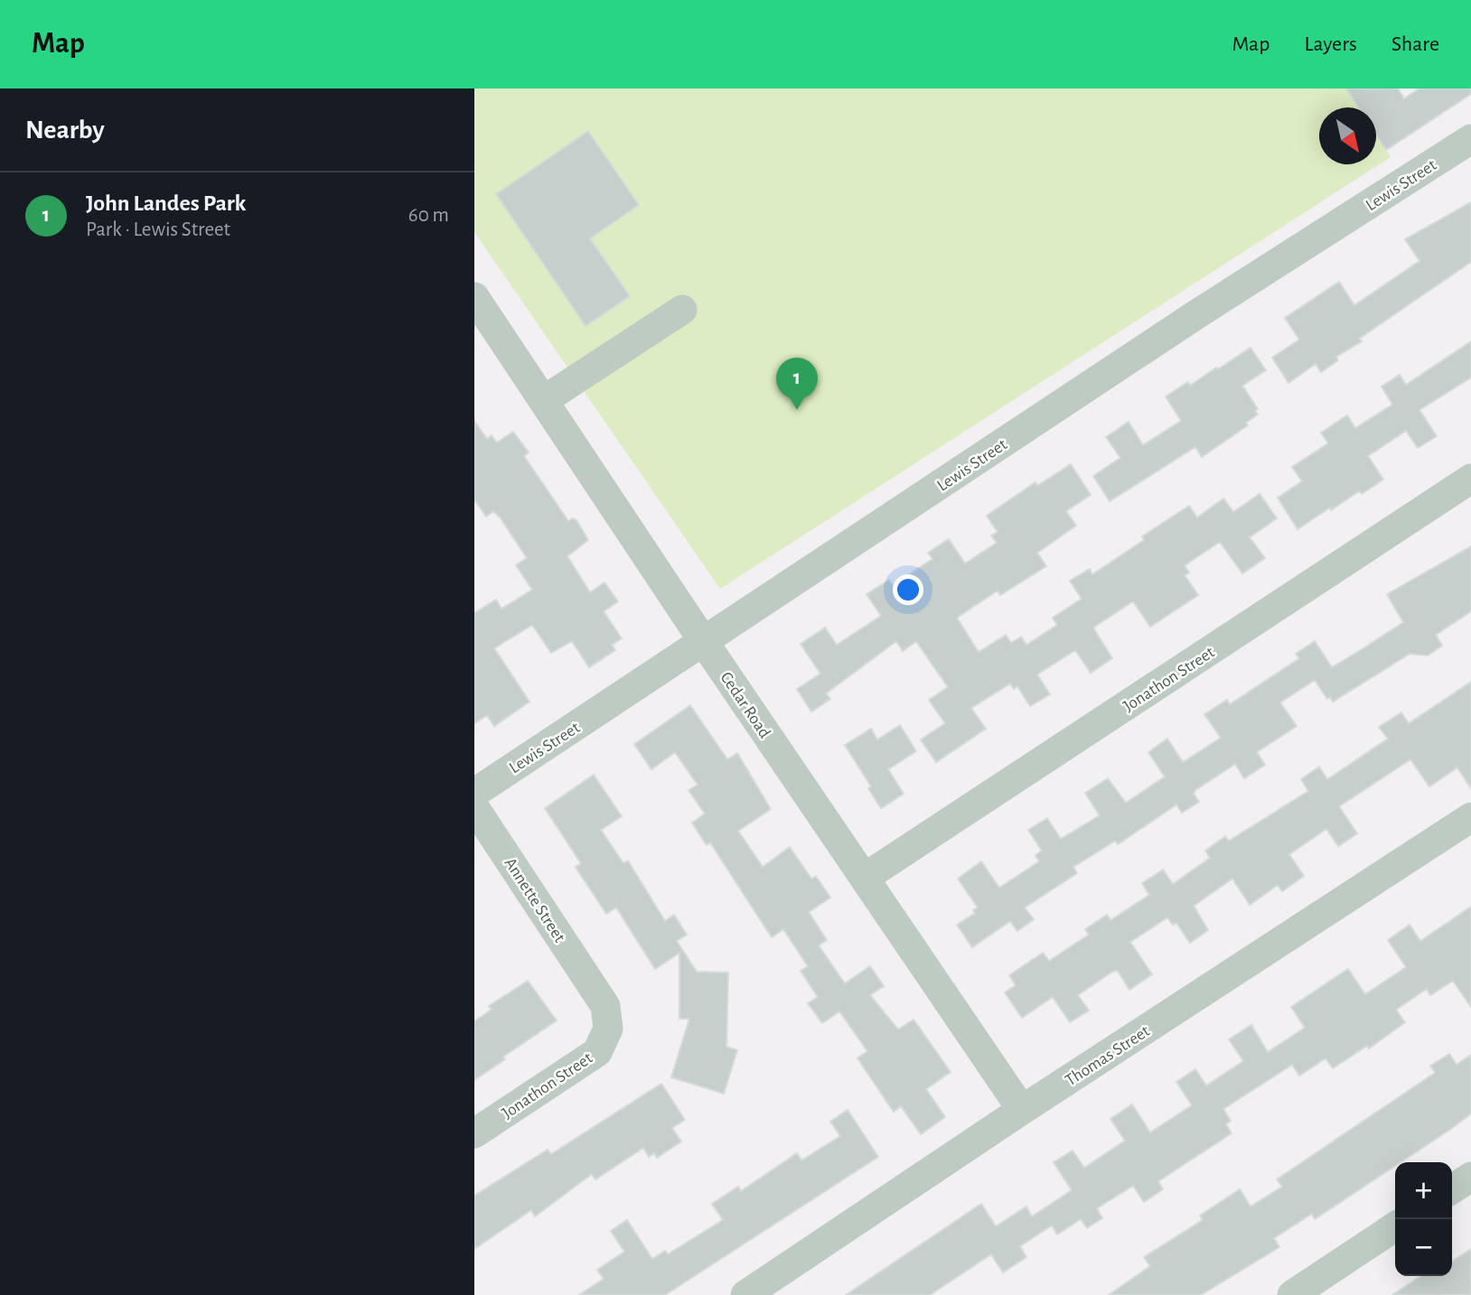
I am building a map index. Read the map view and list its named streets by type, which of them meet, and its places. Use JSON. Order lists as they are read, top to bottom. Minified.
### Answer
{"streets":{"street":["Lewis Street","Jonathon Street","Cedar Road","Annette Street","Thomas Street"]},"crossings":[["Lewis Street","Cedar Road"],["Jonathon Street","Cedar Road"],["Jonathon Street","Annette Street"],["Cedar Road","Thomas Street"]],"north":"bottom right","page":{"header":"Map","nav":["Map","Layers","Share"],"heading":"Nearby","list":[{"mark":"1","name":"John Landes Park","note":"Park · Lewis Street","value":"60 m"}],"pins":"1","map_buttons":["+","−"]}}
